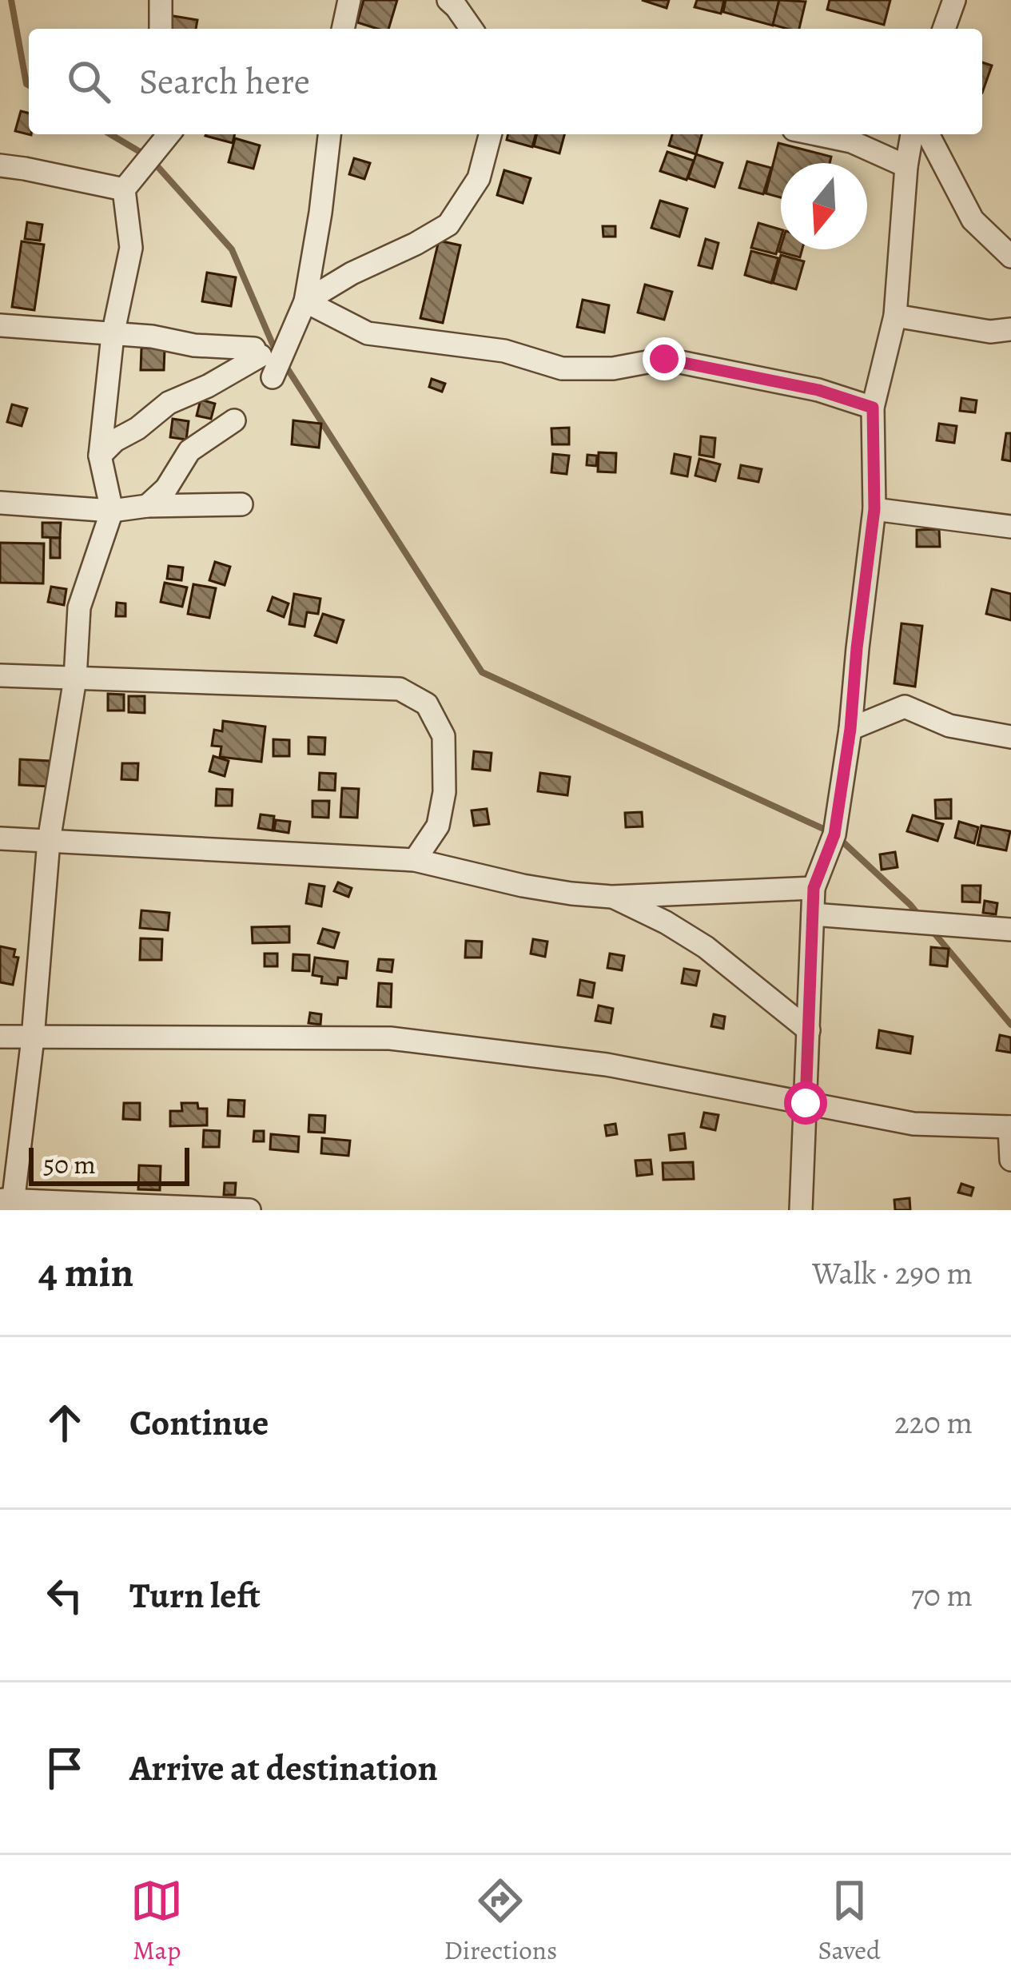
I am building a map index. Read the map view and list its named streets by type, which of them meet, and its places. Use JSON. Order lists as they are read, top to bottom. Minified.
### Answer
{"scale_bar":"50 m","north":"bottom","page":{"search":"Search here","scale":"50 m","heading":["4 min","Walk · 290 m"],"list":[["Continue","220 m"],["Turn left","70 m"],"Arrive at destination"],"nav":["Map","Directions","Saved"]}}
